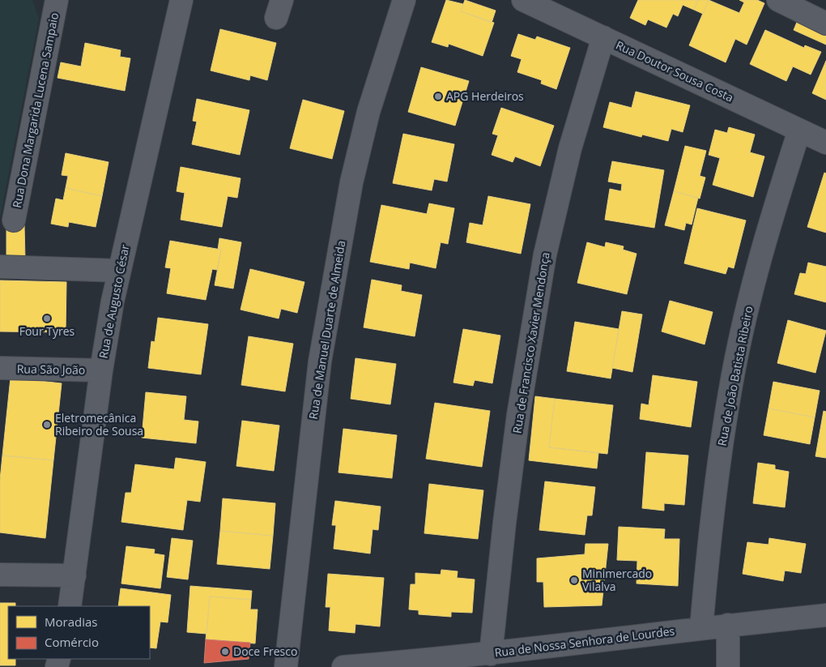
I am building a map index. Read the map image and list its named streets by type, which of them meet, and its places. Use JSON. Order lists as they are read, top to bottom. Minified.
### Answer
{"streets":{"street":["Rua Doutor Sousa Costa","Rua Dona Margarida Lucena Sampaio","Rua de Augusto César","Rua de Manuel Duarte de Almeida","Rua de Francisco Xavier Mendonça","Rua São João","Rua de João Batista Ribeiro","Rua de Nossa Senhora de Lourdes"]},"crossings":[["Rua Doutor Sousa Costa","Rua de Francisco Xavier Mendonça"],["Rua Doutor Sousa Costa","Rua de João Batista Ribeiro"],["Rua de Augusto César","Rua São João"],["Rua de Francisco Xavier Mendonça","Rua de Nossa Senhora de Lourdes"],["Rua de João Batista Ribeiro","Rua de Nossa Senhora de Lourdes"]],"places":["APG Herdeiros","Four Tyres","Eletromecânica Ribeiro de Sousa","Minimercado Vilalva","Doce Fresco"],"legend":["Moradias","Comércio"]}
